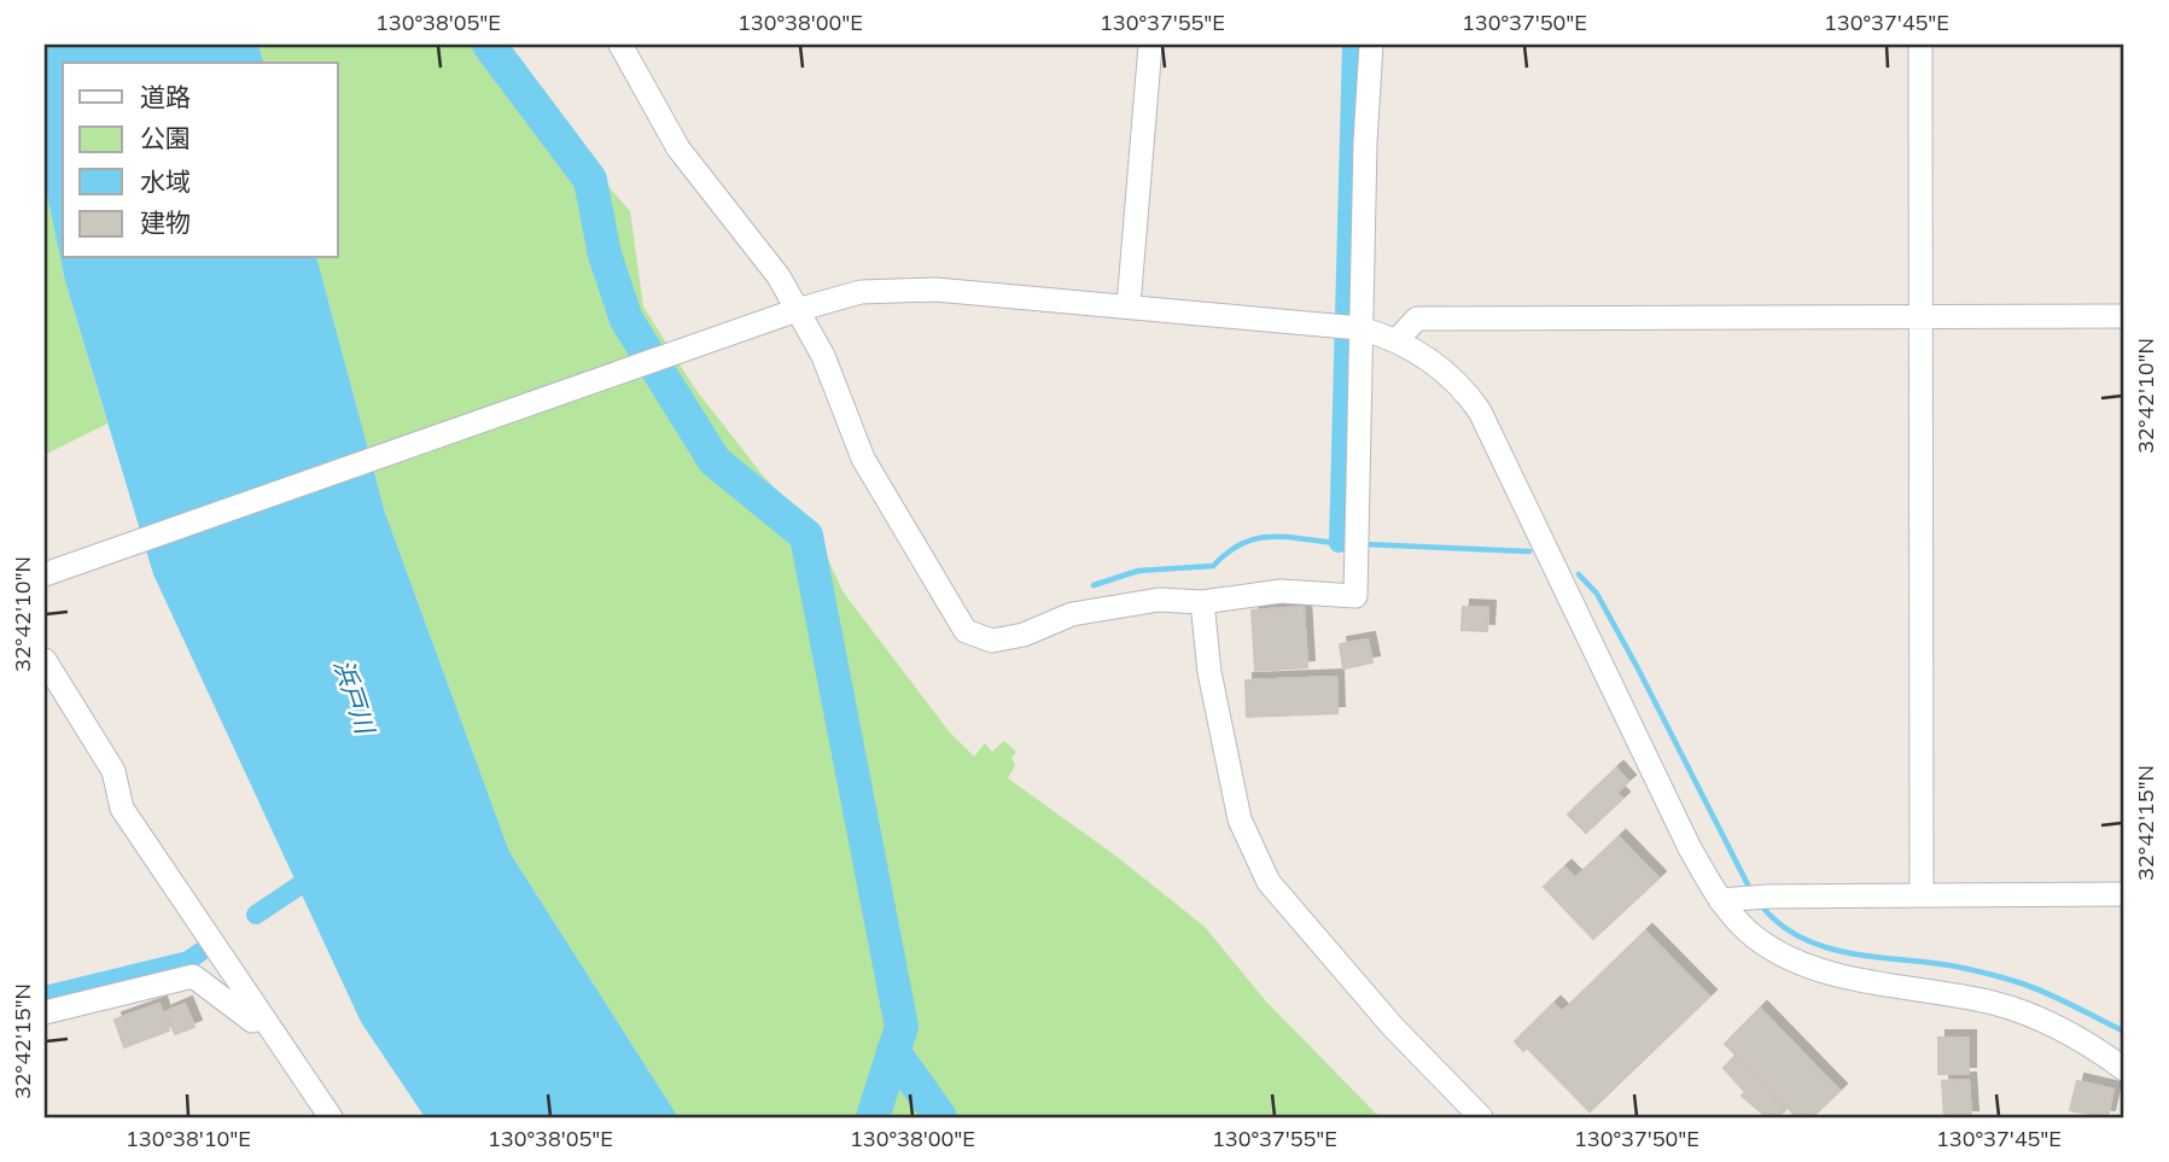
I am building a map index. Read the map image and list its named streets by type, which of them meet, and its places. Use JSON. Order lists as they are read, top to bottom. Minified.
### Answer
{"water":["浜戸川"],"legend":["道路","公園","水域","建物"],"coordinates":["130°38'05\"E","130°38'00\"E","130°37'55\"E","130°37'50\"E","130°37'45\"E","32°42'10\"N","32°42'15\"N","130°38'10\"E"]}
